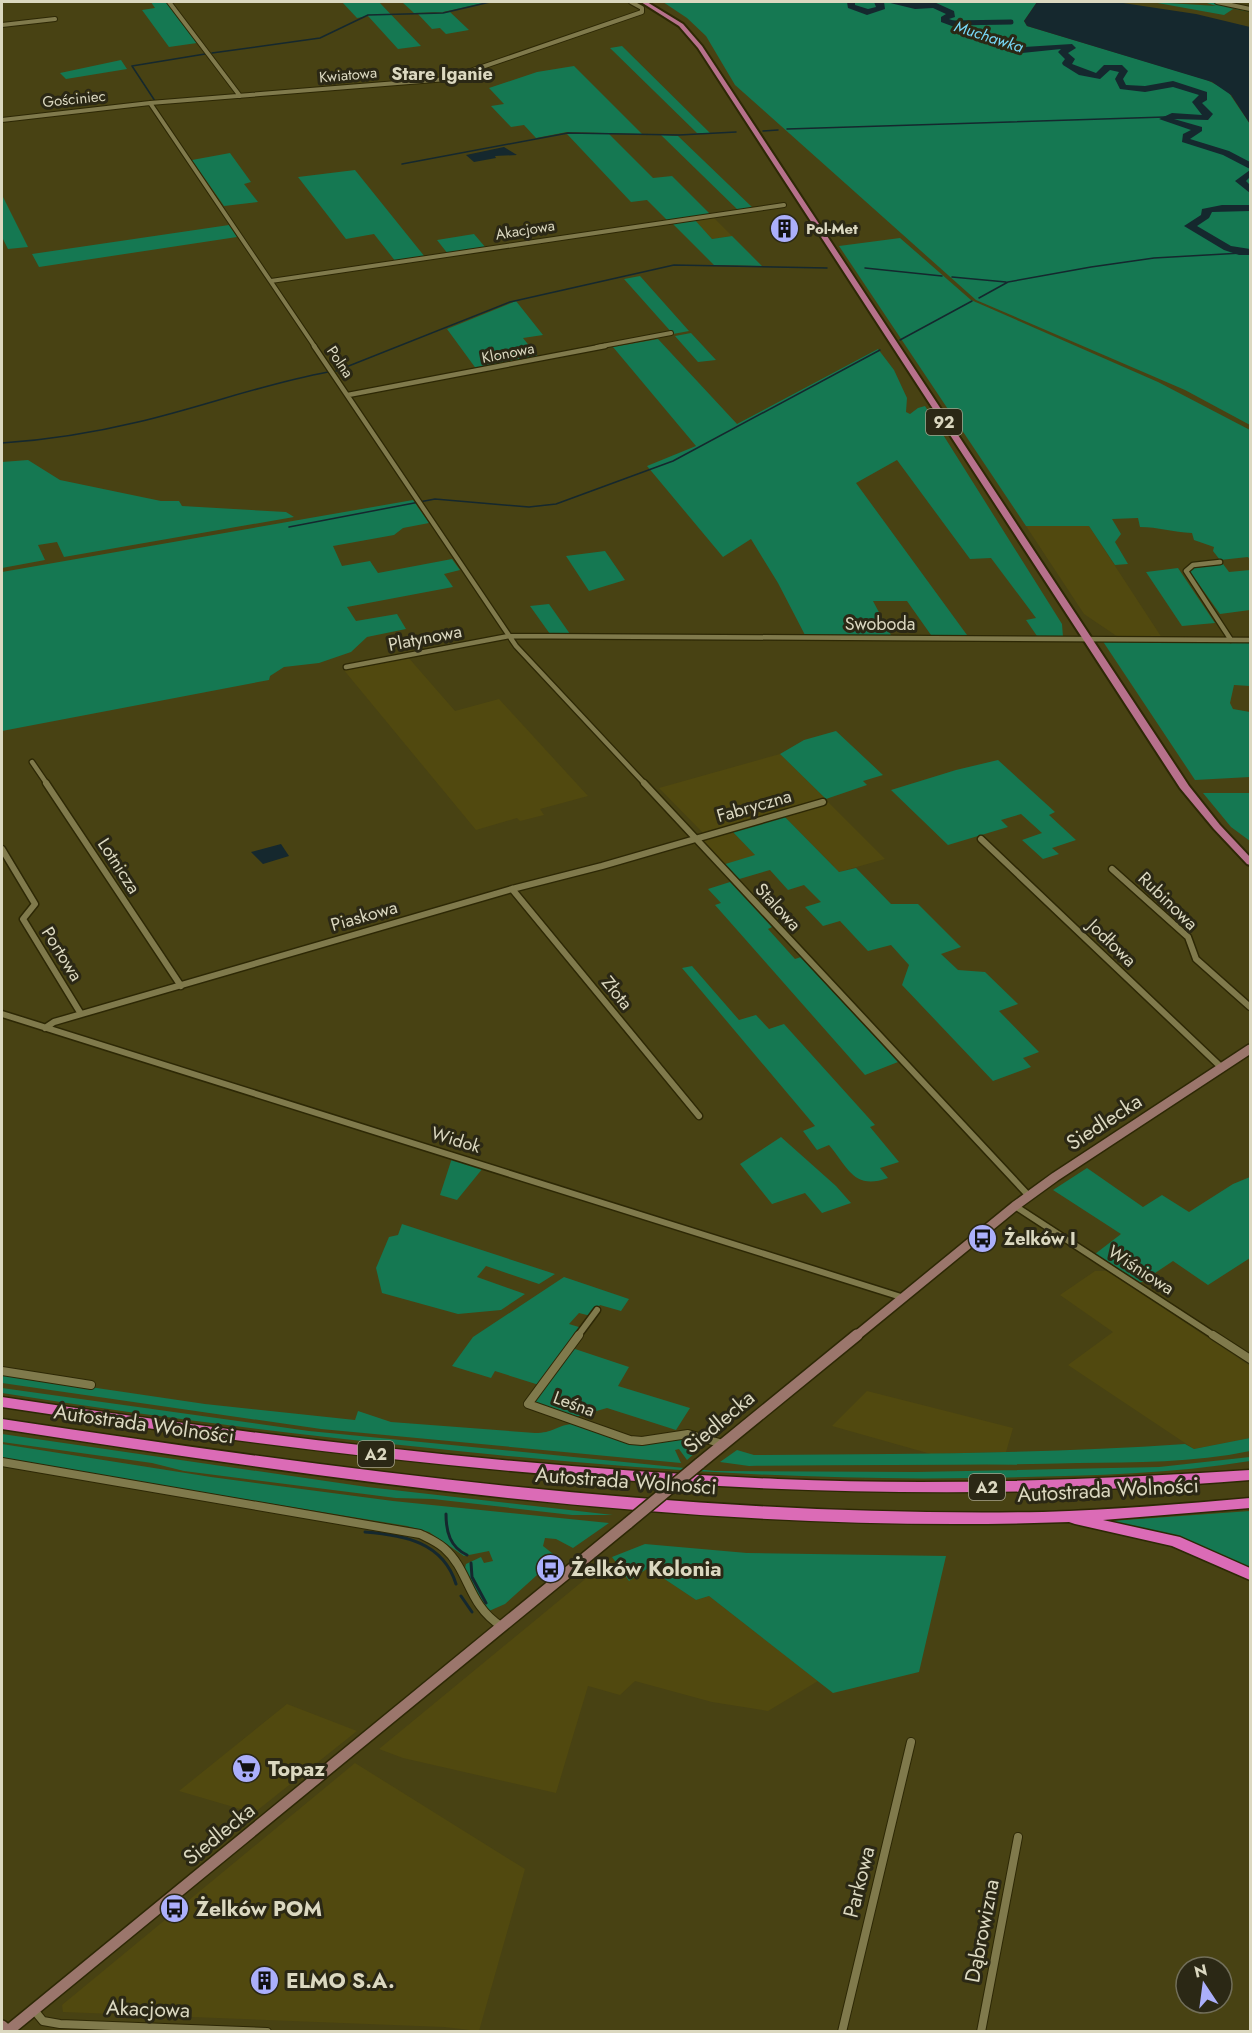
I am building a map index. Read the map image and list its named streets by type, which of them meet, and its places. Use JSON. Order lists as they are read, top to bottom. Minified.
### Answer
{"streets":{"highway":["Autostrada Wolności","A2"],"main road":["92","Siedlecka"],"street":["Kwiatowa","Gościniec","Akacjowa","Klonowa","Polna","Swoboda","Platynowa","Fabryczna","Lotnicza","Rubinowa","Stalowa","Piaskowa","Jodłowa","Portowa","Złota","Widok","Wiśniowa","Leśna","Parkowa","Dąbrowizna"]},"crossings":[["Kwiatowa","Gościniec"],["Kwiatowa","Polna"],["Kwiatowa","92"],["Gościniec","Polna"],["Akacjowa","Polna"],["Akacjowa","Siedlecka"],["Klonowa","Polna"],["Polna","Swoboda"],["Polna","Platynowa"],["Polna","Stalowa"],["92","Swoboda"],["Swoboda","Platynowa"],["Swoboda","Stalowa"],["Platynowa","Stalowa"],["Fabryczna","Stalowa"],["Fabryczna","Piaskowa"],["Lotnicza","Piaskowa"],["Stalowa","Piaskowa"],["Stalowa","Siedlecka"],["Piaskowa","Portowa"],["Piaskowa","Złota"],["Piaskowa","Widok"],["Jodłowa","Siedlecka"],["Siedlecka","Widok"],["Siedlecka","Wiśniowa"],["Siedlecka","Leśna"]],"districts":["Stare Iganie"],"water":["Muchawka"],"places":{"building":["Pol-Met","ELMO S.A."],"bus stop":["Żelków I","Żelków Kolonia","Żelków POM"],"supermarket":["Topaz"]},"north":"top"}
